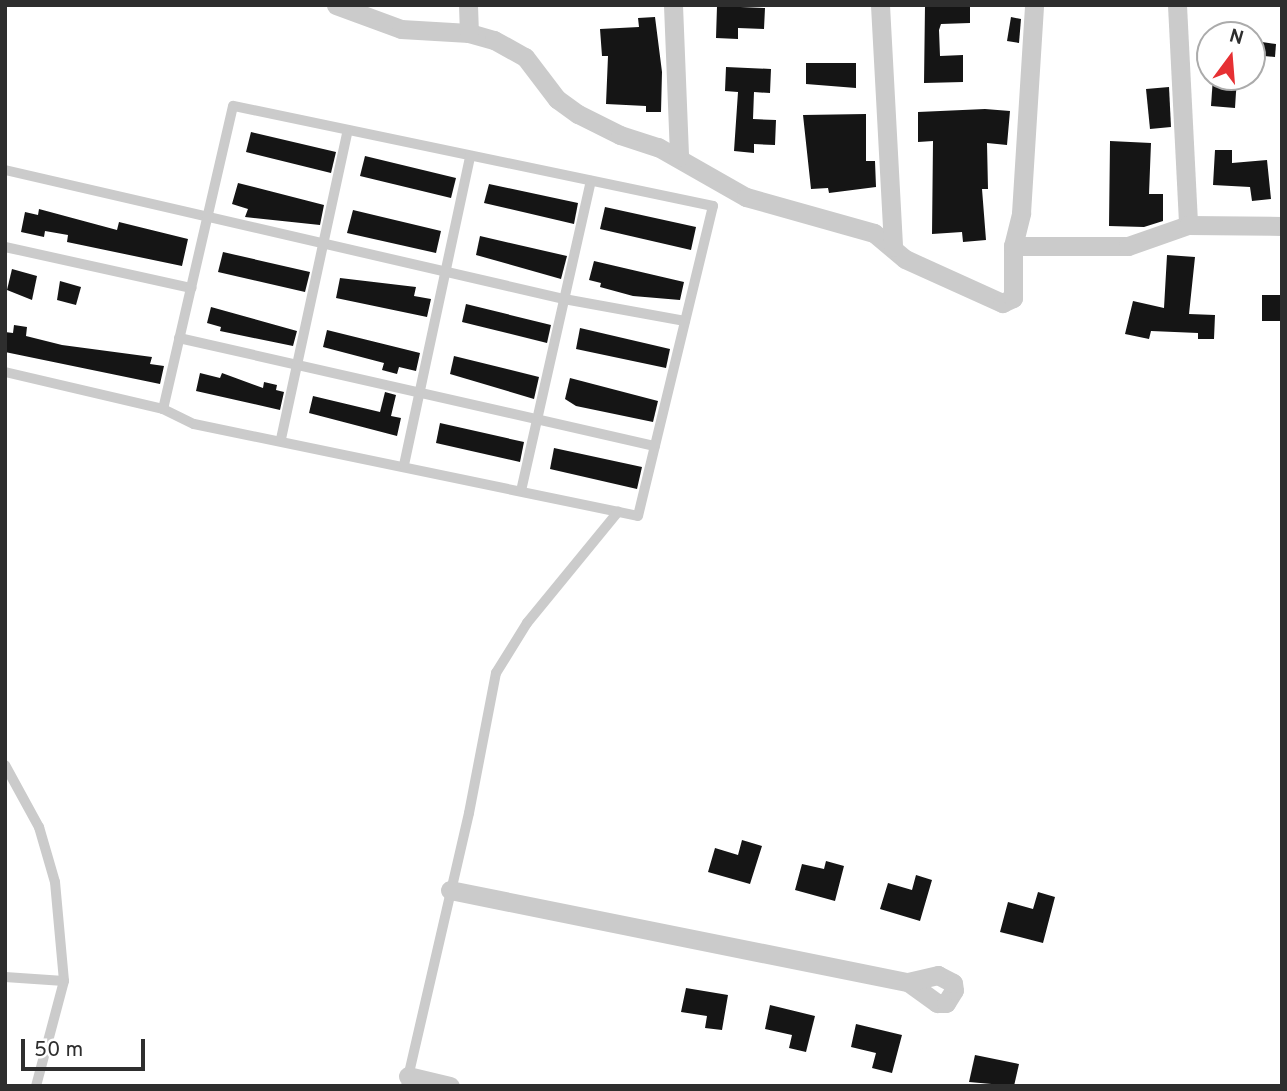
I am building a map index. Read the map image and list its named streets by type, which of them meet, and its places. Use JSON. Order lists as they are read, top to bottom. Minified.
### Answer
{"scale_bar":"50 m","north":"top"}
